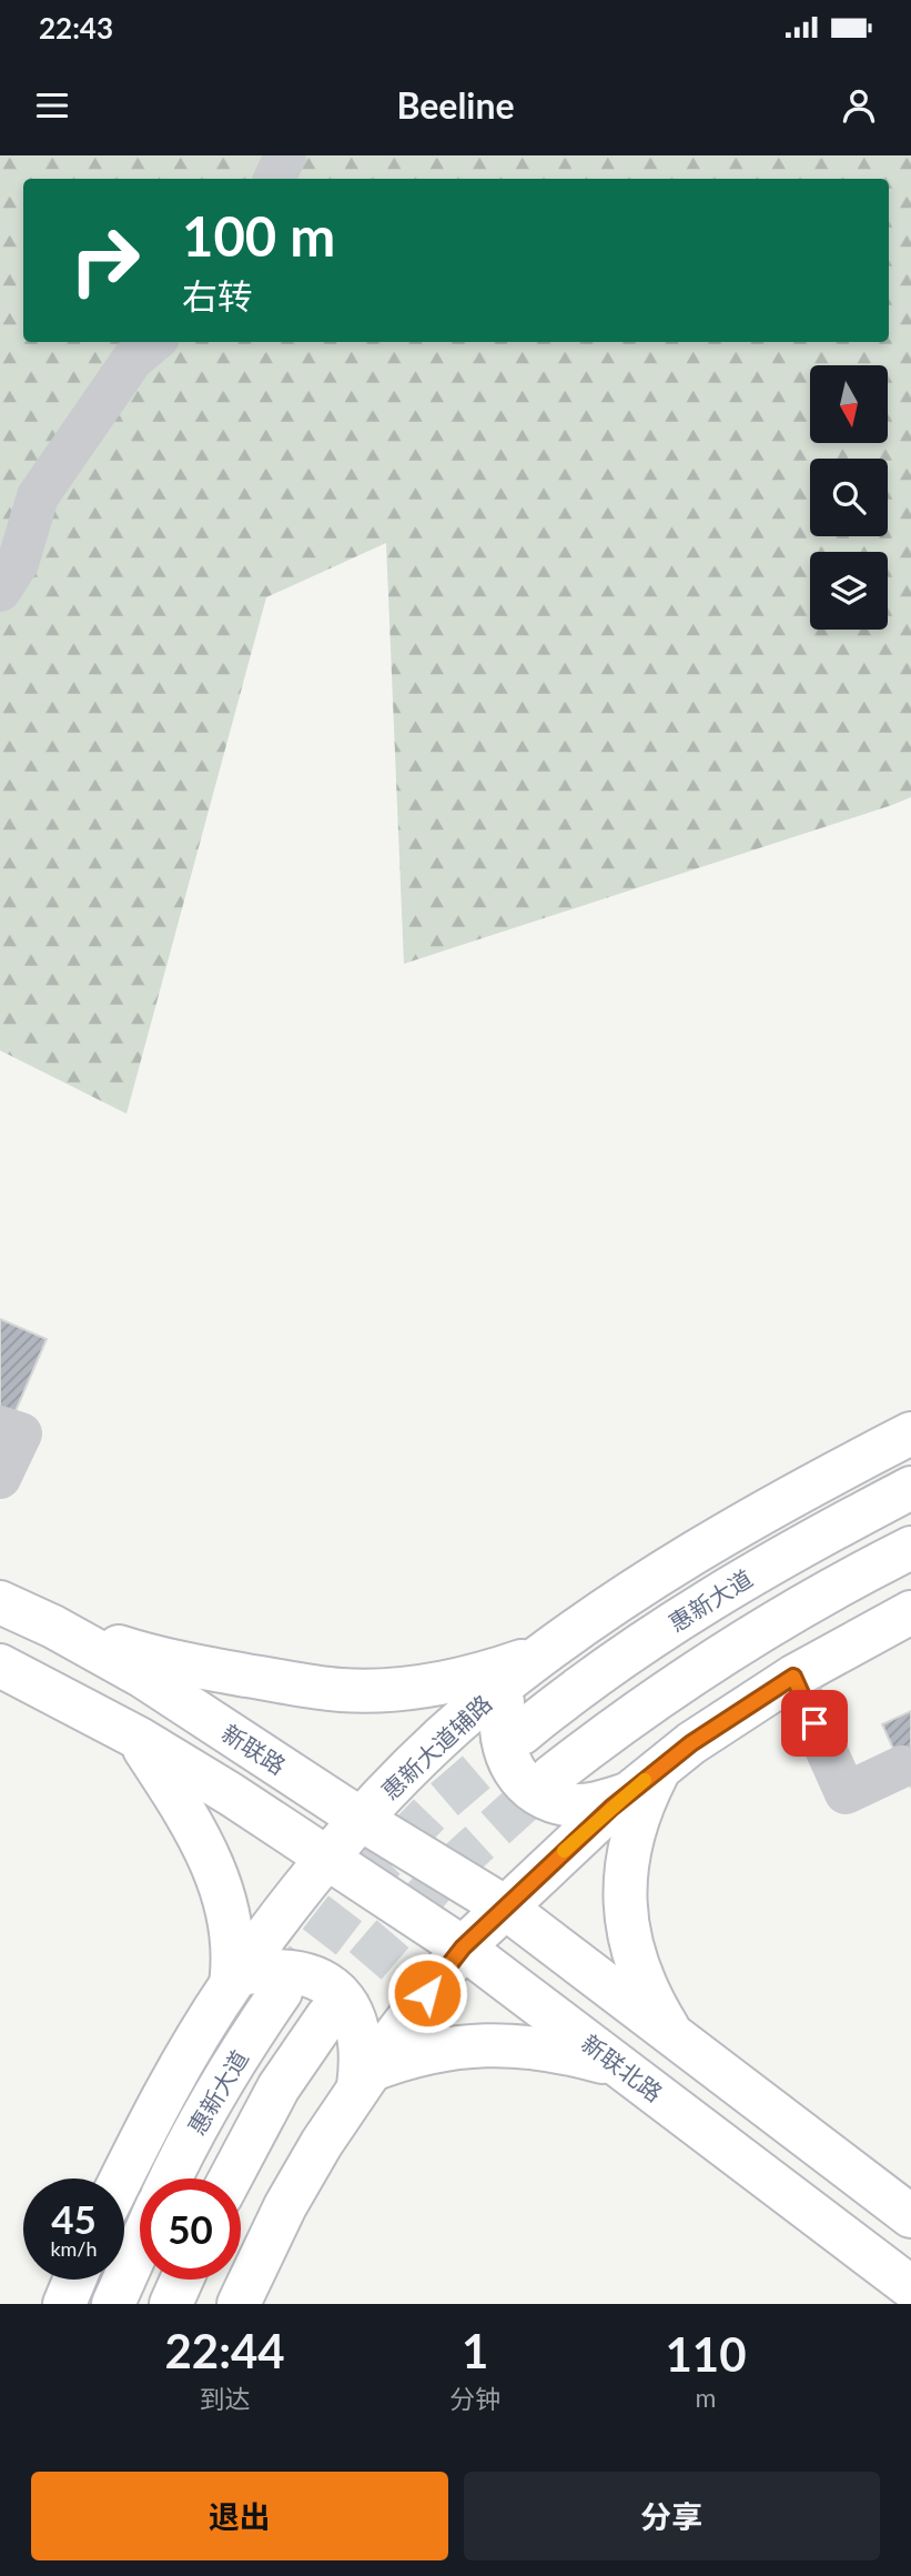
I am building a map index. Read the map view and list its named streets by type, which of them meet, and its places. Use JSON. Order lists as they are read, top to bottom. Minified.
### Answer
{"streets":{"main road":["惠新大道","惠新大道辅路","新联路","新联北路"]},"crossings":[["惠新大道辅路","新联路"],["惠新大道辅路","新联北路"]],"north":"bottom","page":{"status":"22:43","header":"Beeline","turn":["100 m","右转"],"speed":"45 km/h","limit":"50","eta":["22:44","到达","1","分钟","110","m"],"buttons":["退出","分享"]}}
